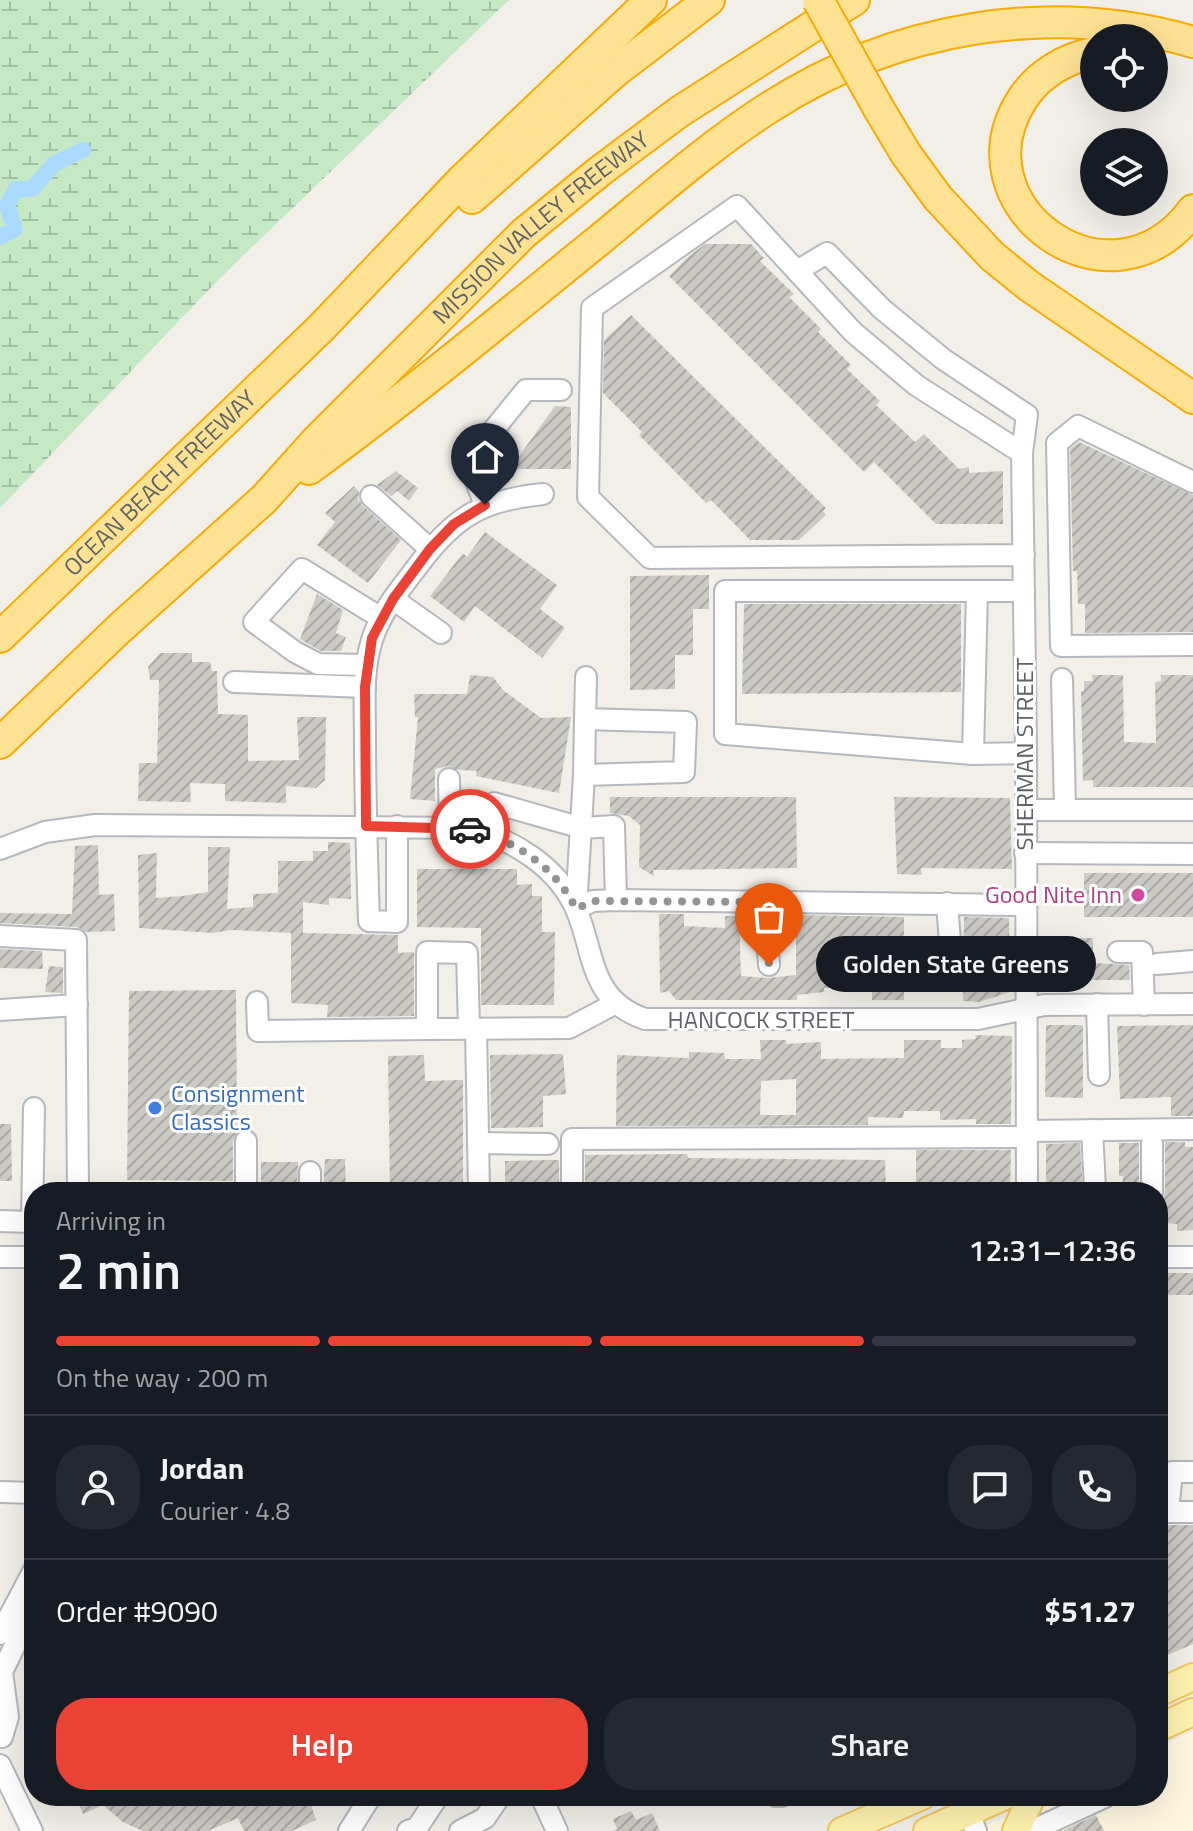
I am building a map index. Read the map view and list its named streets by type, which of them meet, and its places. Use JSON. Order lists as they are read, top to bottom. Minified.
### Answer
{"streets":{"highway":["MISSION VALLEY FREEWAY","OCEAN BEACH FREEWAY"],"street":["SHERMAN STREET","HANCOCK STREET"]},"crossings":[["SHERMAN STREET","HANCOCK STREET"]],"places":["Good Nite Inn","Golden State Greens","Consignment Classics"],"page":{"bubble":"Golden State Greens","heading":["2 min","Arriving in","12:31–12:36"],"panel":["Jordan","Courier · 4.8","Order #9090","$51.27"],"bar":"On the way · 200 m","buttons":["Help","Share"]}}
